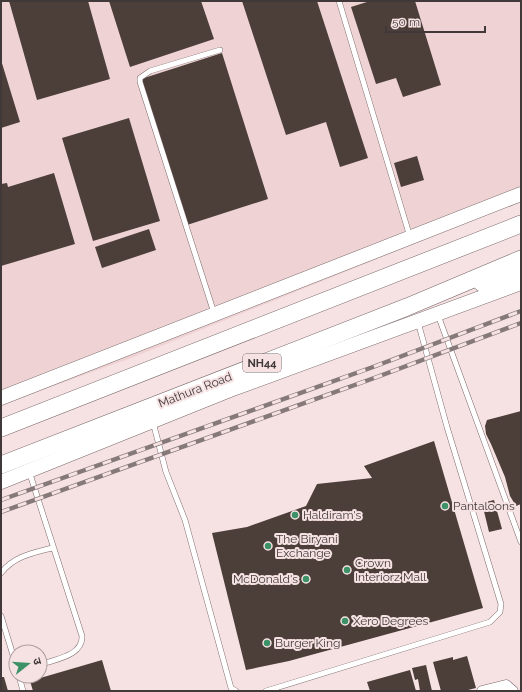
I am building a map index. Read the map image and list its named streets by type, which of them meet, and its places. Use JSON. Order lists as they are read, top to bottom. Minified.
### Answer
{"streets":{"highway":["NH44","Mathura Road"]},"places":["Pantaloons","Haldiram's","The Biryani Exchange","Crown Interiorz Mall","McDonald's","Xero Degrees","Burger King"],"scale_bar":"50 m","north":"right"}
